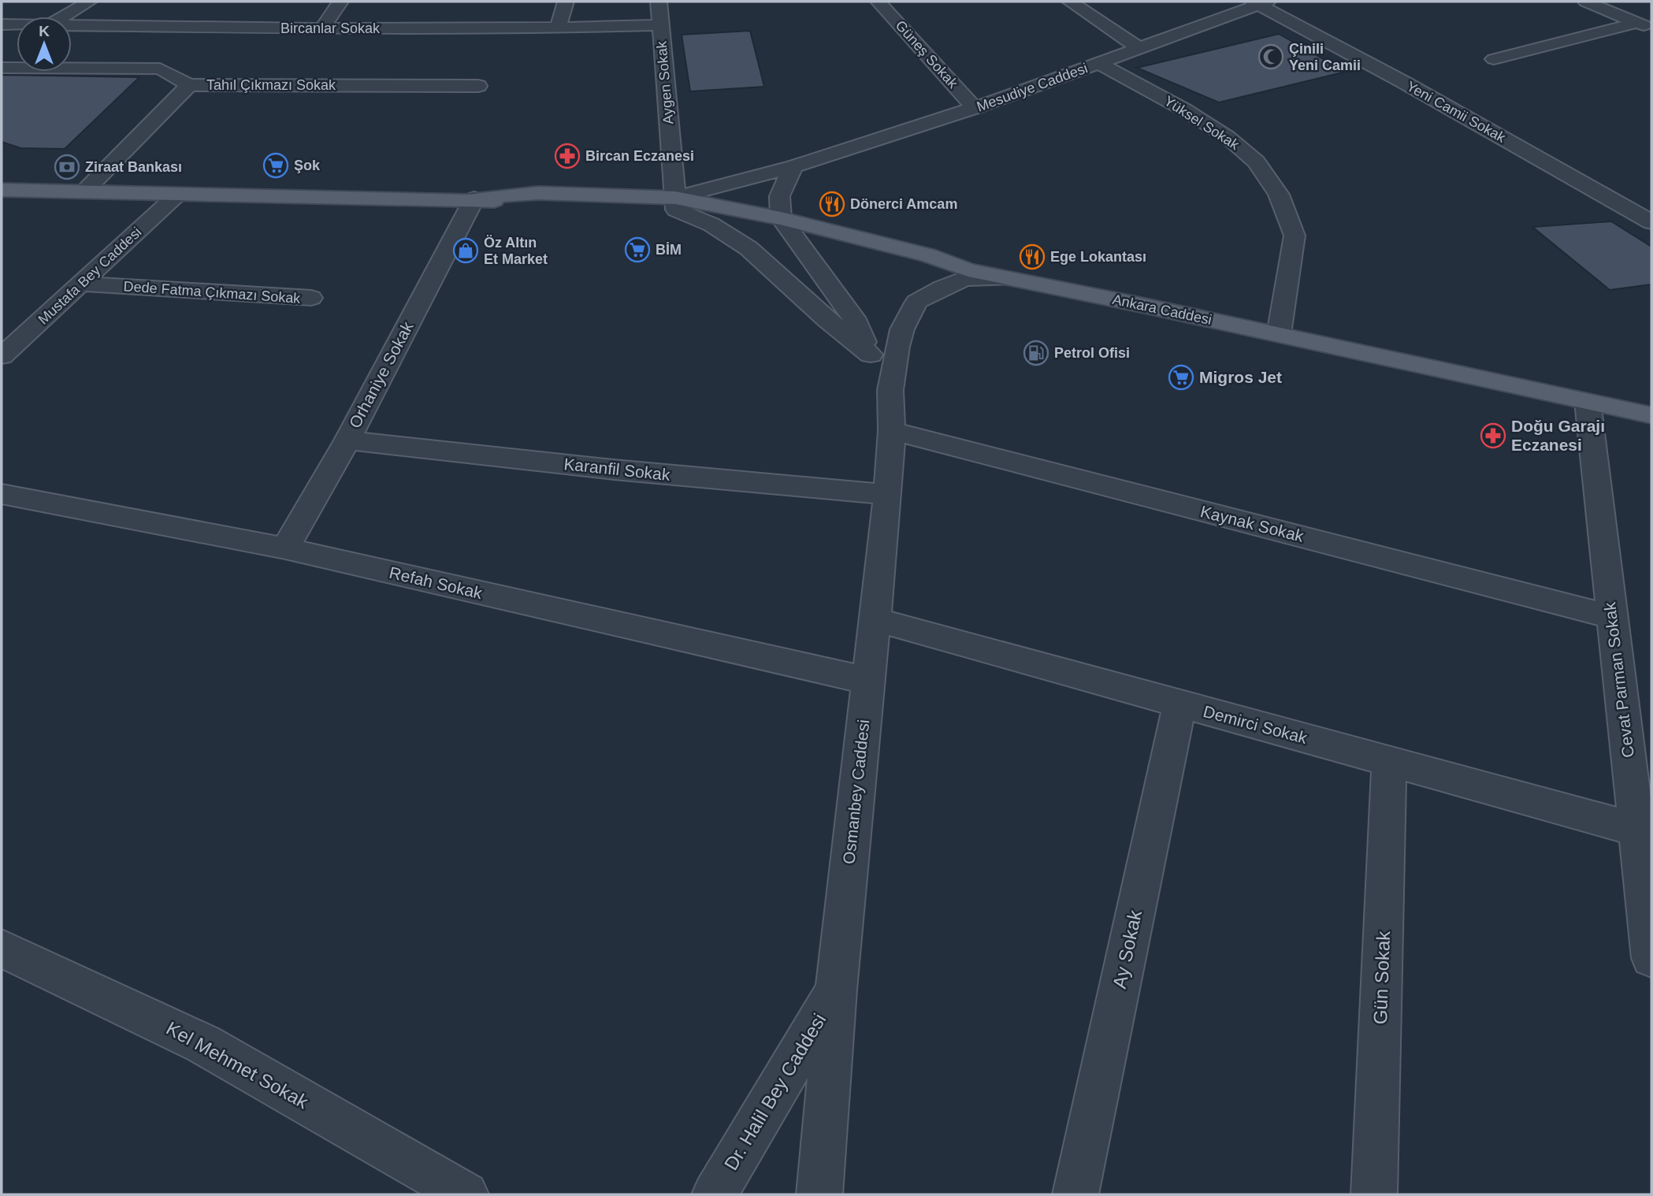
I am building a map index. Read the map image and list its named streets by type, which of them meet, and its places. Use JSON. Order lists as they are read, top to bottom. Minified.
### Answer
{"streets":{"main road":["Ankara Caddesi"],"street":["Bircanlar Sokak","Güneş Sokak","Aygen Sokak","Tahıl Çıkmazı Sokak","Mesudiye Caddesi","Yeni Camii Sokak","Yüksel Sokak","Mustafa Bey Caddesi","Dede Fatma Çıkmazı Sokak","Orhaniye Sokak","Karanfil Sokak","Kaynak Sokak","Refah Sokak","Cevat Parman Sokak","Demirci Sokak","Osmanbey Caddesi","Ay Sokak","Gün Sokak","Kel Mehmet Sokak","Dr. Halil Bey Caddesi"]},"crossings":[["Bircanlar Sokak","Aygen Sokak"],["Güneş Sokak","Mesudiye Caddesi"],["Aygen Sokak","Mesudiye Caddesi"],["Aygen Sokak","Ankara Caddesi"],["Mesudiye Caddesi","Yeni Camii Sokak"],["Mesudiye Caddesi","Yüksel Sokak"],["Mesudiye Caddesi","Ankara Caddesi"],["Yüksel Sokak","Ankara Caddesi"],["Mustafa Bey Caddesi","Dede Fatma Çıkmazı Sokak"],["Mustafa Bey Caddesi","Ankara Caddesi"],["Ankara Caddesi","Orhaniye Sokak"],["Ankara Caddesi","Cevat Parman Sokak"],["Orhaniye Sokak","Karanfil Sokak"],["Orhaniye Sokak","Refah Sokak"],["Karanfil Sokak","Osmanbey Caddesi"],["Kaynak Sokak","Cevat Parman Sokak"],["Kaynak Sokak","Osmanbey Caddesi"],["Refah Sokak","Osmanbey Caddesi"],["Cevat Parman Sokak","Demirci Sokak"],["Demirci Sokak","Osmanbey Caddesi"],["Demirci Sokak","Ay Sokak"],["Demirci Sokak","Gün Sokak"],["Osmanbey Caddesi","Dr. Halil Bey Caddesi"]],"places":{"mosque":["Çinili Yeni Camii"],"pharmacy":["Bircan Eczanesi","Doğu Garajı Eczanesi"],"supermarket":["Şok","BİM","Migros Jet"],"bank":["Ziraat Bankası"],"restaurant":["Dönerci Amcam","Ege Lokantası"],"shop":["Öz Altın Et Market"],"fuel station":["Petrol Ofisi"]},"north":"top"}
